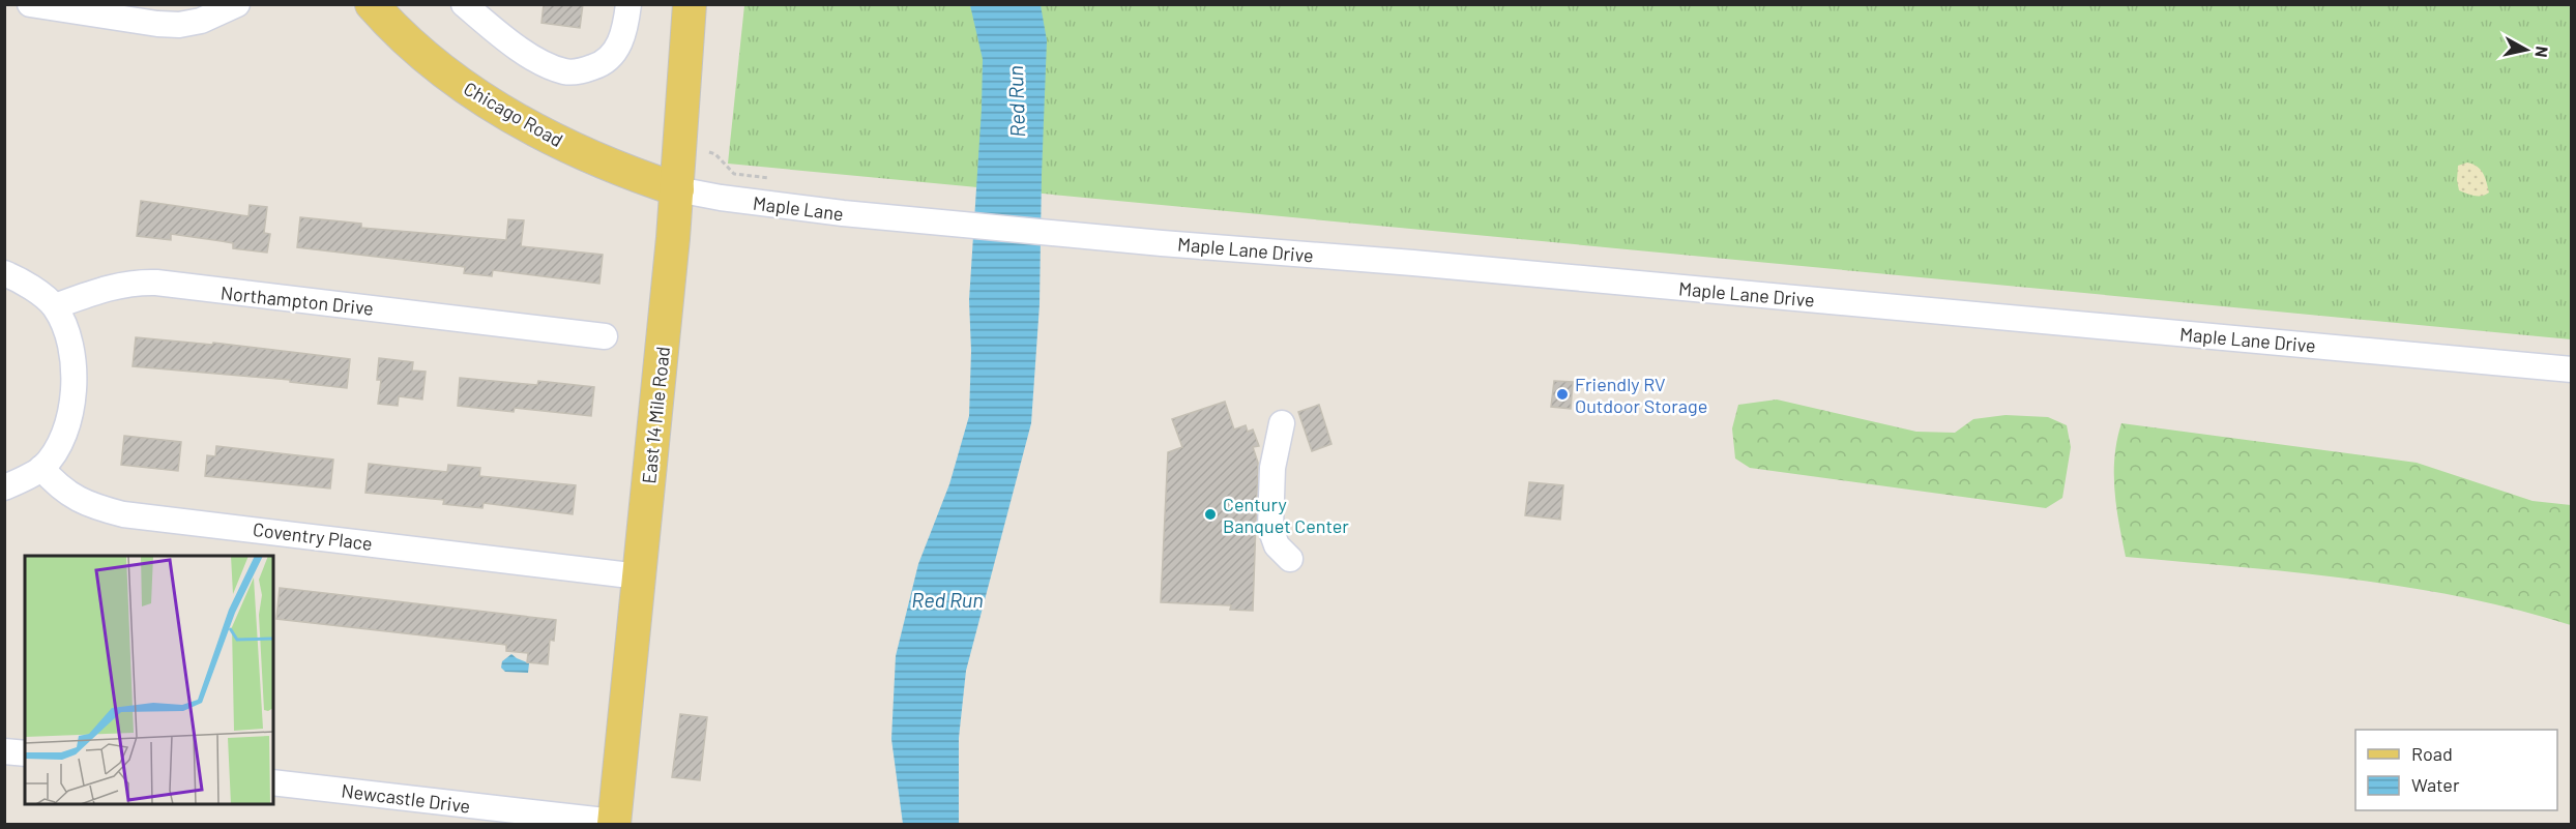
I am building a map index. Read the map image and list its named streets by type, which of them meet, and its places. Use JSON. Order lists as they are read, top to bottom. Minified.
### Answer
{"streets":{"main road":["Chicago Road","East 14 Mile Road"],"street":["Maple Lane","Maple Lane Drive","Northampton Drive","Coventry Place","Newcastle Drive"]},"crossings":[["Chicago Road","Maple Lane"],["Chicago Road","East 14 Mile Road"],["Maple Lane","Maple Lane Drive"],["Maple Lane","East 14 Mile Road"],["East 14 Mile Road","Coventry Place"],["East 14 Mile Road","Newcastle Drive"]],"water":["Red Run"],"places":["Friendly RV Outdoor Storage","Century Banquet Center"],"legend":["Road","Water"],"north":"right"}
